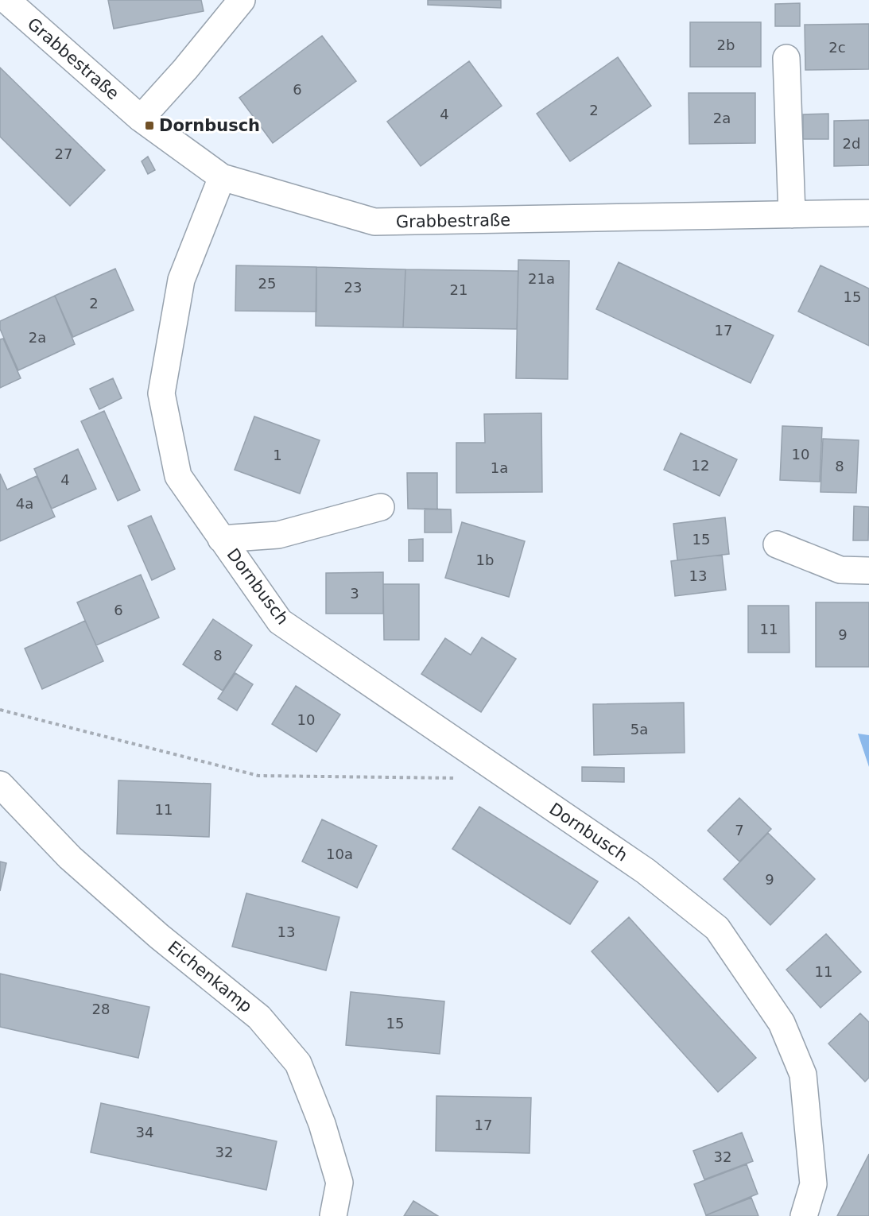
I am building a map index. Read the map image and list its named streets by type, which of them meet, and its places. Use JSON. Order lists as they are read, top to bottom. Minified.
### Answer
{"streets":{"street":["Grabbestraße","Dornbusch","Eichenkamp"]},"crossings":[["Grabbestraße","Dornbusch"]],"places":{"transit":["Dornbusch"]},"house_numbers":["2b","2c","6","2","4","2a","2d","27","21a","25","23","21","15","2","17","2a","10","1","12","8","1a","4","4a","15","1b","13","3","6","11","9","8","10","5a","11","7","10a","9","13","11","28","15","17","34","32","32"]}
